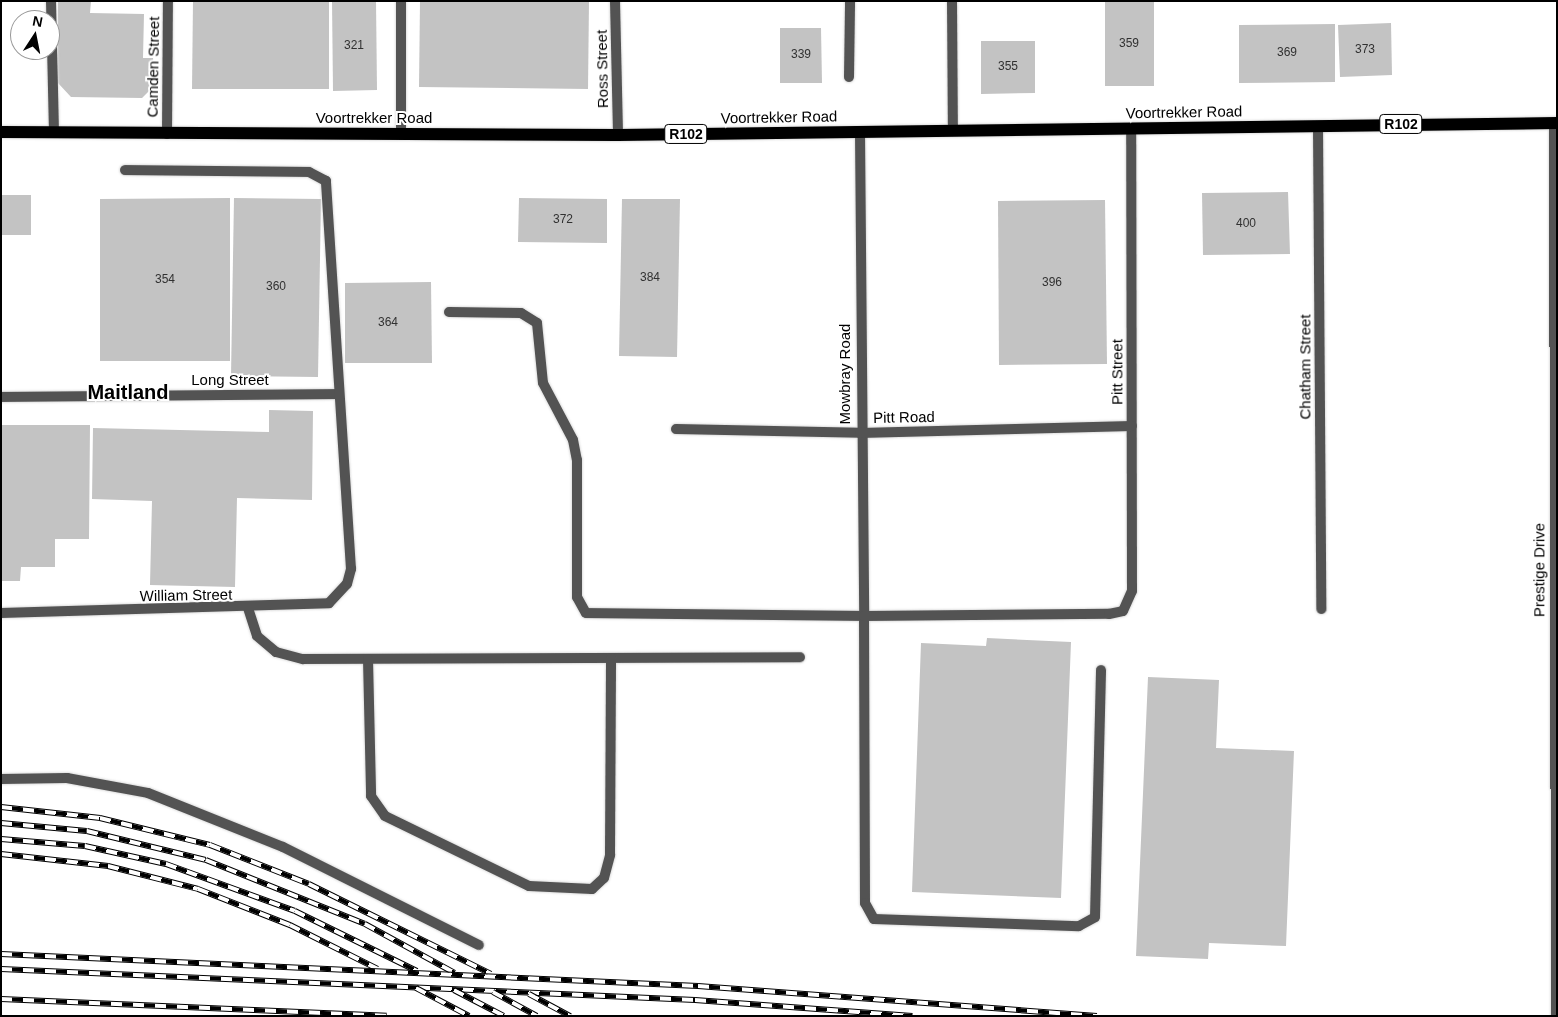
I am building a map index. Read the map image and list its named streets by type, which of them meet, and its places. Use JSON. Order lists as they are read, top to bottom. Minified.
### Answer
{"streets":{"main road":["Voortrekker Road","R102"],"street":["Camden Street","Ross Street","Chatham Street","Pitt Street","Mowbray Road","Long Street","Pitt Road","Prestige Drive","William Street"]},"crossings":[["Camden Street","Voortrekker Road"],["Ross Street","Voortrekker Road"],["Voortrekker Road","Chatham Street"],["Voortrekker Road","Pitt Street"],["Voortrekker Road","Mowbray Road"],["Voortrekker Road","Prestige Drive"],["Pitt Street","Mowbray Road"],["Pitt Street","Pitt Road"],["Mowbray Road","Pitt Road"],["Long Street","William Street"]],"districts":["Maitland"],"house_numbers":["359","321","373","369","339","355","372","400","384","354","396","360","364"],"north":"top"}
